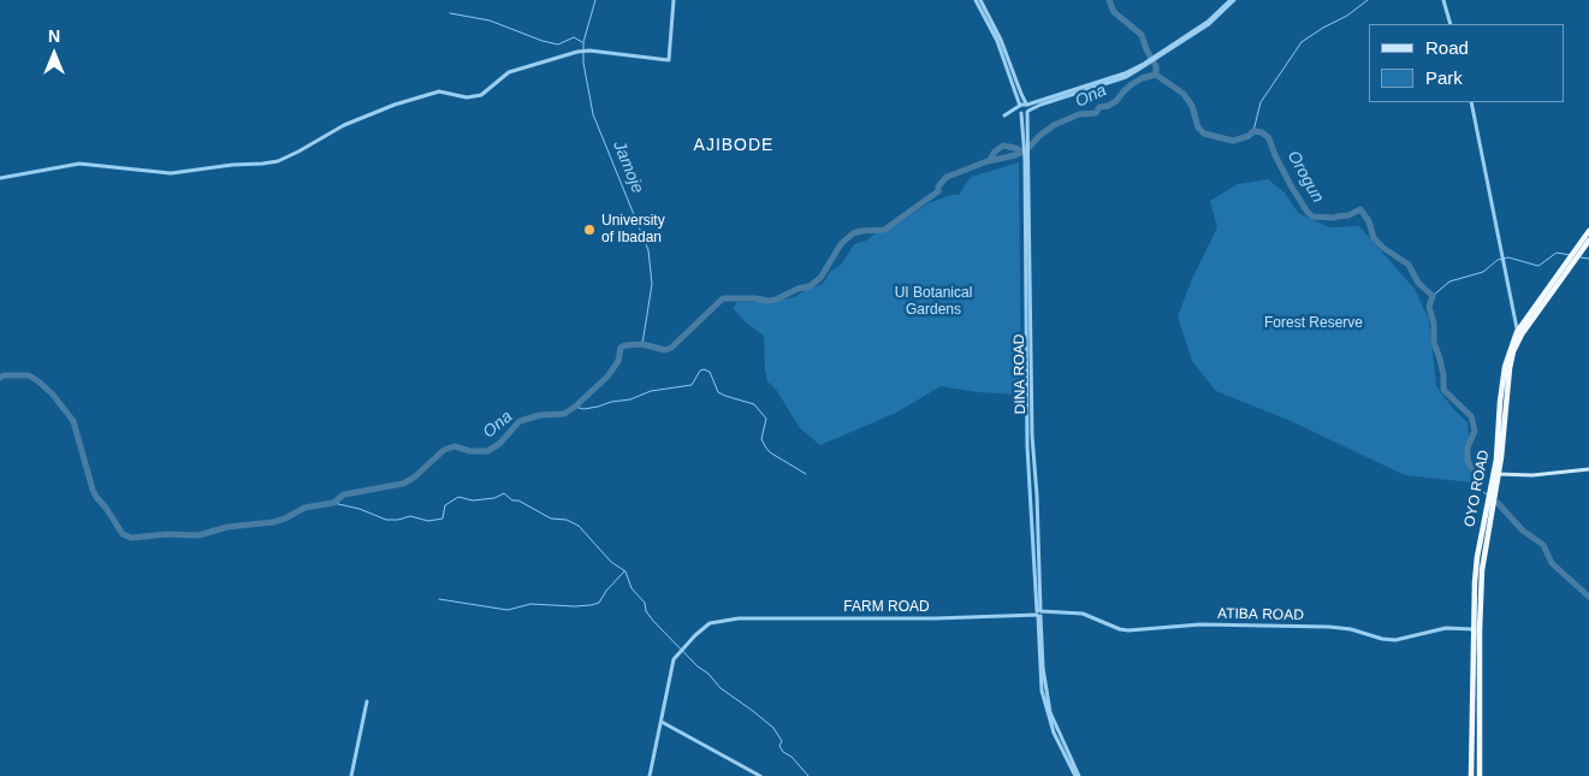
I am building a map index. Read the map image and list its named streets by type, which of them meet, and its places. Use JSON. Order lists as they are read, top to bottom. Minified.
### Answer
{"streets":{"highway":["OYO ROAD"],"street":["DINA ROAD","FARM ROAD","ATIBA ROAD"]},"crossings":[["DINA ROAD","FARM ROAD"],["DINA ROAD","ATIBA ROAD"],["OYO ROAD","ATIBA ROAD"],["FARM ROAD","ATIBA ROAD"]],"districts":["AJIBODE"],"water":["Ona","Jamoje","Orogun"],"parks":["UI Botanical Gardens","Forest Reserve"],"places":["University of Ibadan"],"legend":["Road","Park"],"north":"top"}
